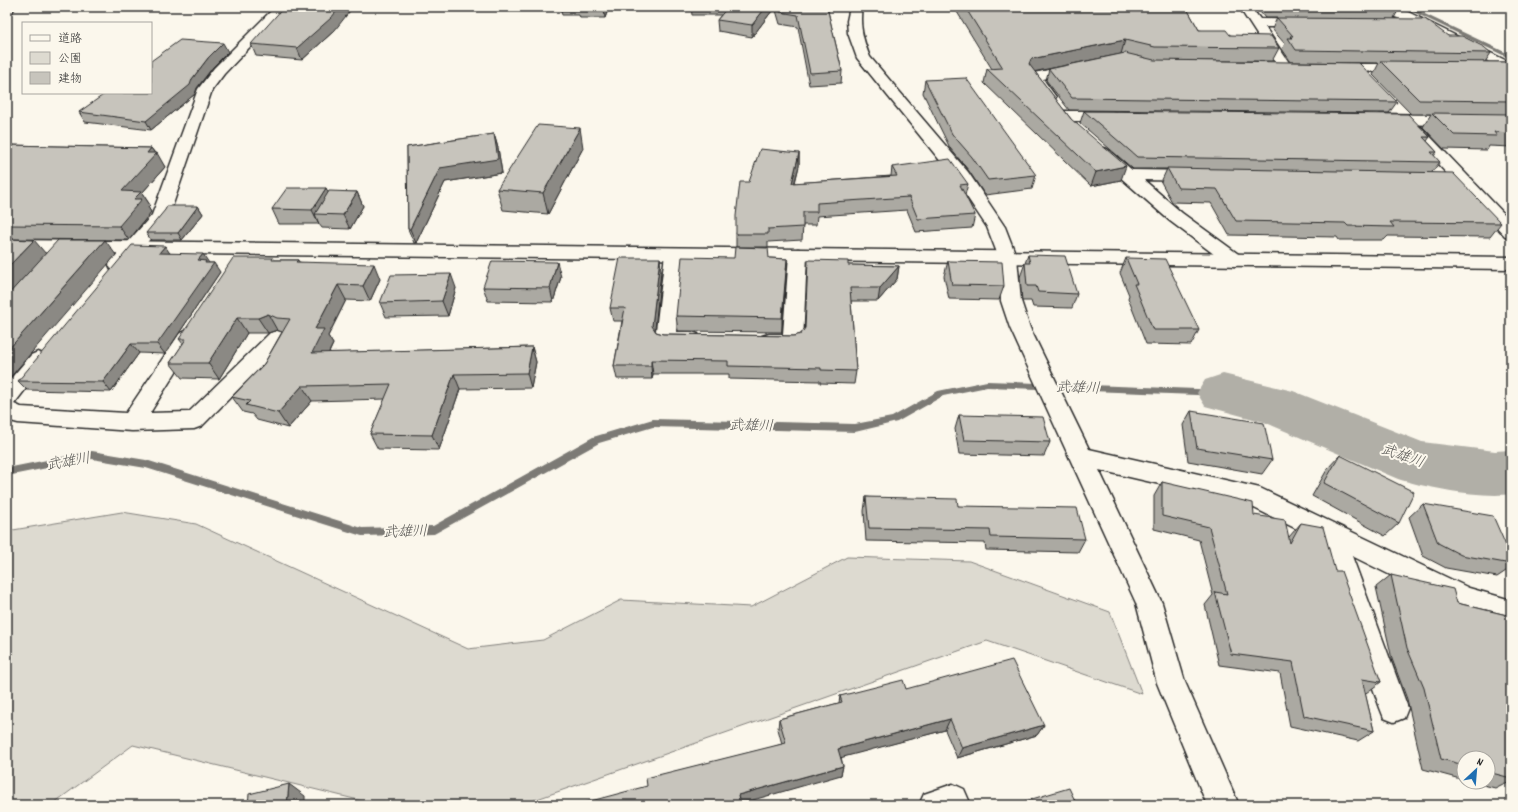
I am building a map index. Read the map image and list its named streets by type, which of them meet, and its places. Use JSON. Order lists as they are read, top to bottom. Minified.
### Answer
{"water":["武雄川"],"legend":["道路","公園","建物"],"north":"top right"}
